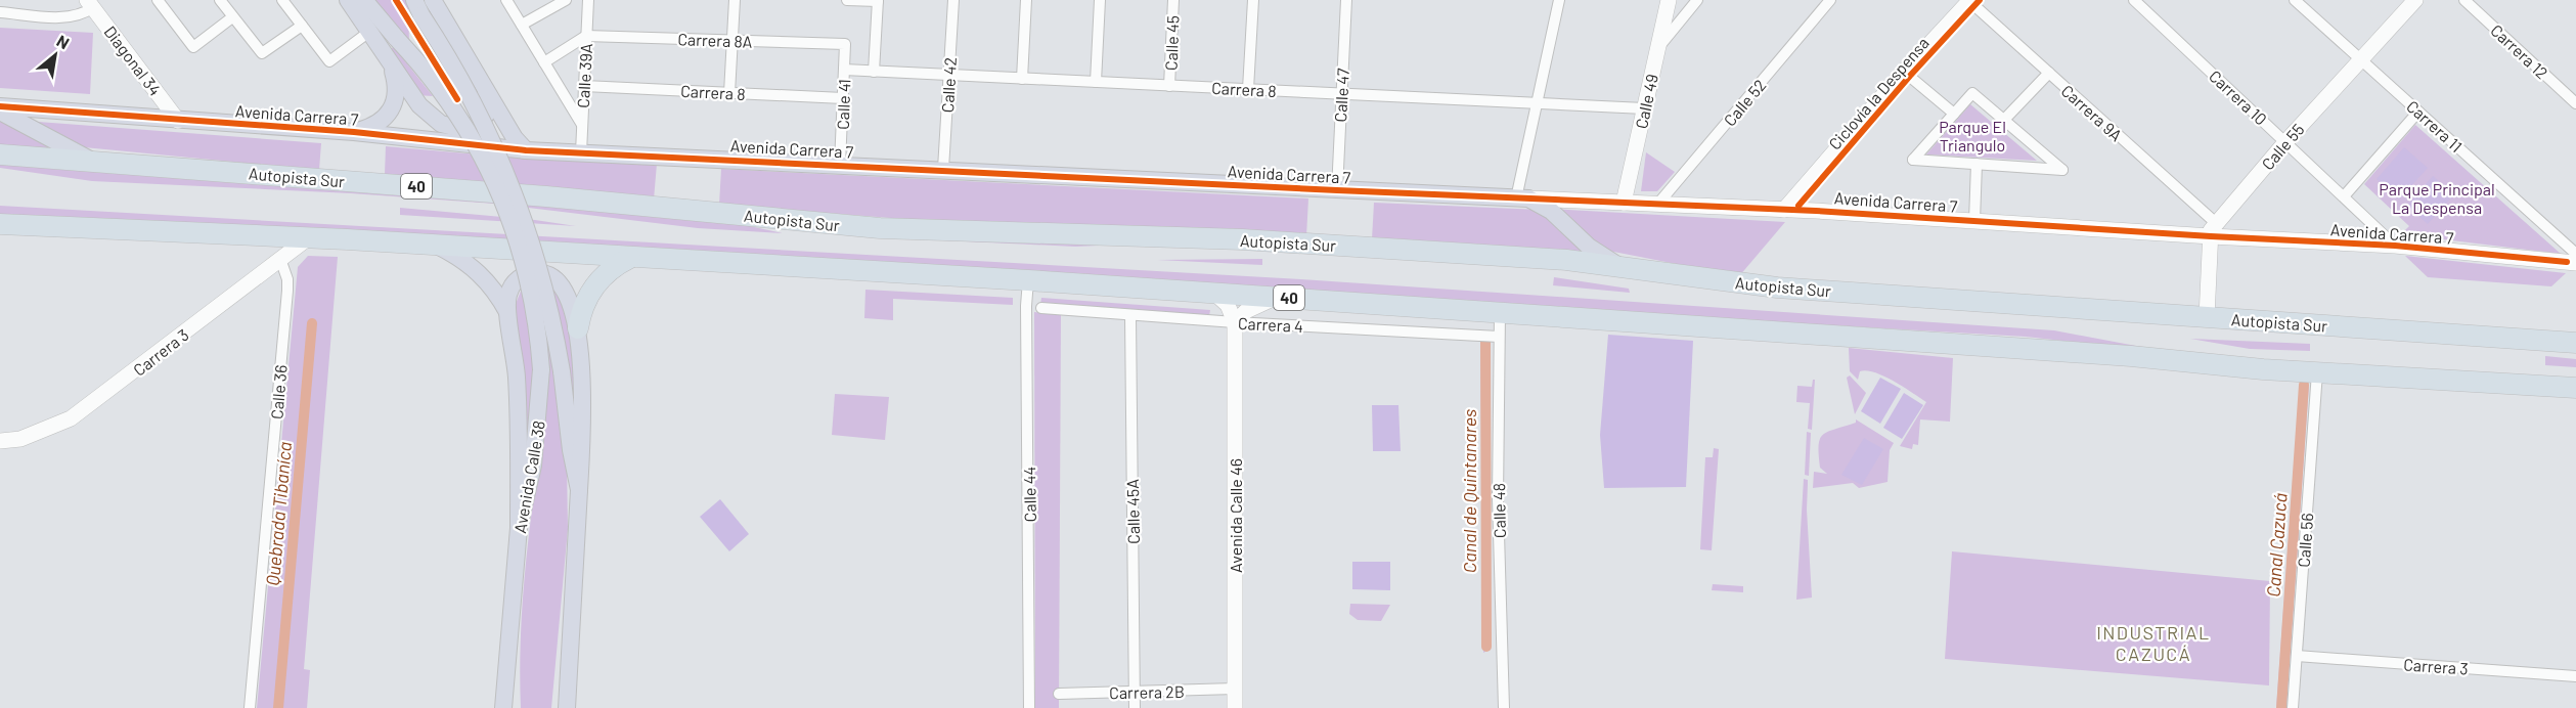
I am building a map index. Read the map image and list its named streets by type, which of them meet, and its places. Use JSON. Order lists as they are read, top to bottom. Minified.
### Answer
{"streets":{"highway":["Autopista Sur","40"],"main road":["Avenida Carrera 7","Avenida Calle 38"],"street":["Carrera 8A","Calle 45","Carrera 12","Diagonal 34","Calle 39A","Calle 42","Carrera 8","Calle 47","Carrera 10","Calle 49","Calle 52","Calle 41","Carrera 9A","Carrera 11","Calle 55","Carrera 4","Carrera 3","Calle 36","Calle 44","Calle 48","Calle 45A","Avenida Calle 46","Calle 56","Carrera 2B"],"cycle path":["Ciclovía la Despensa"]},"crossings":[["Carrera 8A","Calle 39A"],["Carrera 8A","Calle 41"],["Calle 45","Carrera 8"],["Diagonal 34","Avenida Carrera 7"],["Calle 39A","Carrera 8"],["Calle 39A","Avenida Carrera 7"],["Calle 42","Carrera 8"],["Calle 42","Avenida Carrera 7"],["Carrera 8","Calle 47"],["Carrera 8","Calle 49"],["Carrera 8","Calle 41"],["Calle 47","Avenida Carrera 7"],["Carrera 10","Avenida Carrera 7"],["Carrera 10","Calle 55"],["Calle 49","Avenida Carrera 7"],["Calle 52","Avenida Carrera 7"],["Calle 41","Avenida Carrera 7"],["Carrera 9A","Avenida Carrera 7"],["Carrera 9A","Calle 55"],["Avenida Carrera 7","Carrera 11"],["Avenida Carrera 7","Calle 55"],["Avenida Carrera 7","Autopista Sur"],["Carrera 11","Calle 55"],["40","Carrera 3"],["40","Calle 44"],["40","Calle 48"],["40","Calle 56"],["Carrera 4","Calle 48"],["Carrera 4","Calle 45A"],["Carrera 4","Avenida Calle 46"],["Carrera 3","Calle 36"],["Carrera 3","Calle 56"],["Calle 45A","Carrera 2B"],["Avenida Calle 46","Carrera 2B"]],"districts":["INDUSTRIAL CAZUCÁ"],"water":["Canal de Quintanares","Quebrada Tibaníca","Canal Cazucá"],"parks":["Parque El Triangulo","Parque Principal La Despensa"],"north":"top right"}
